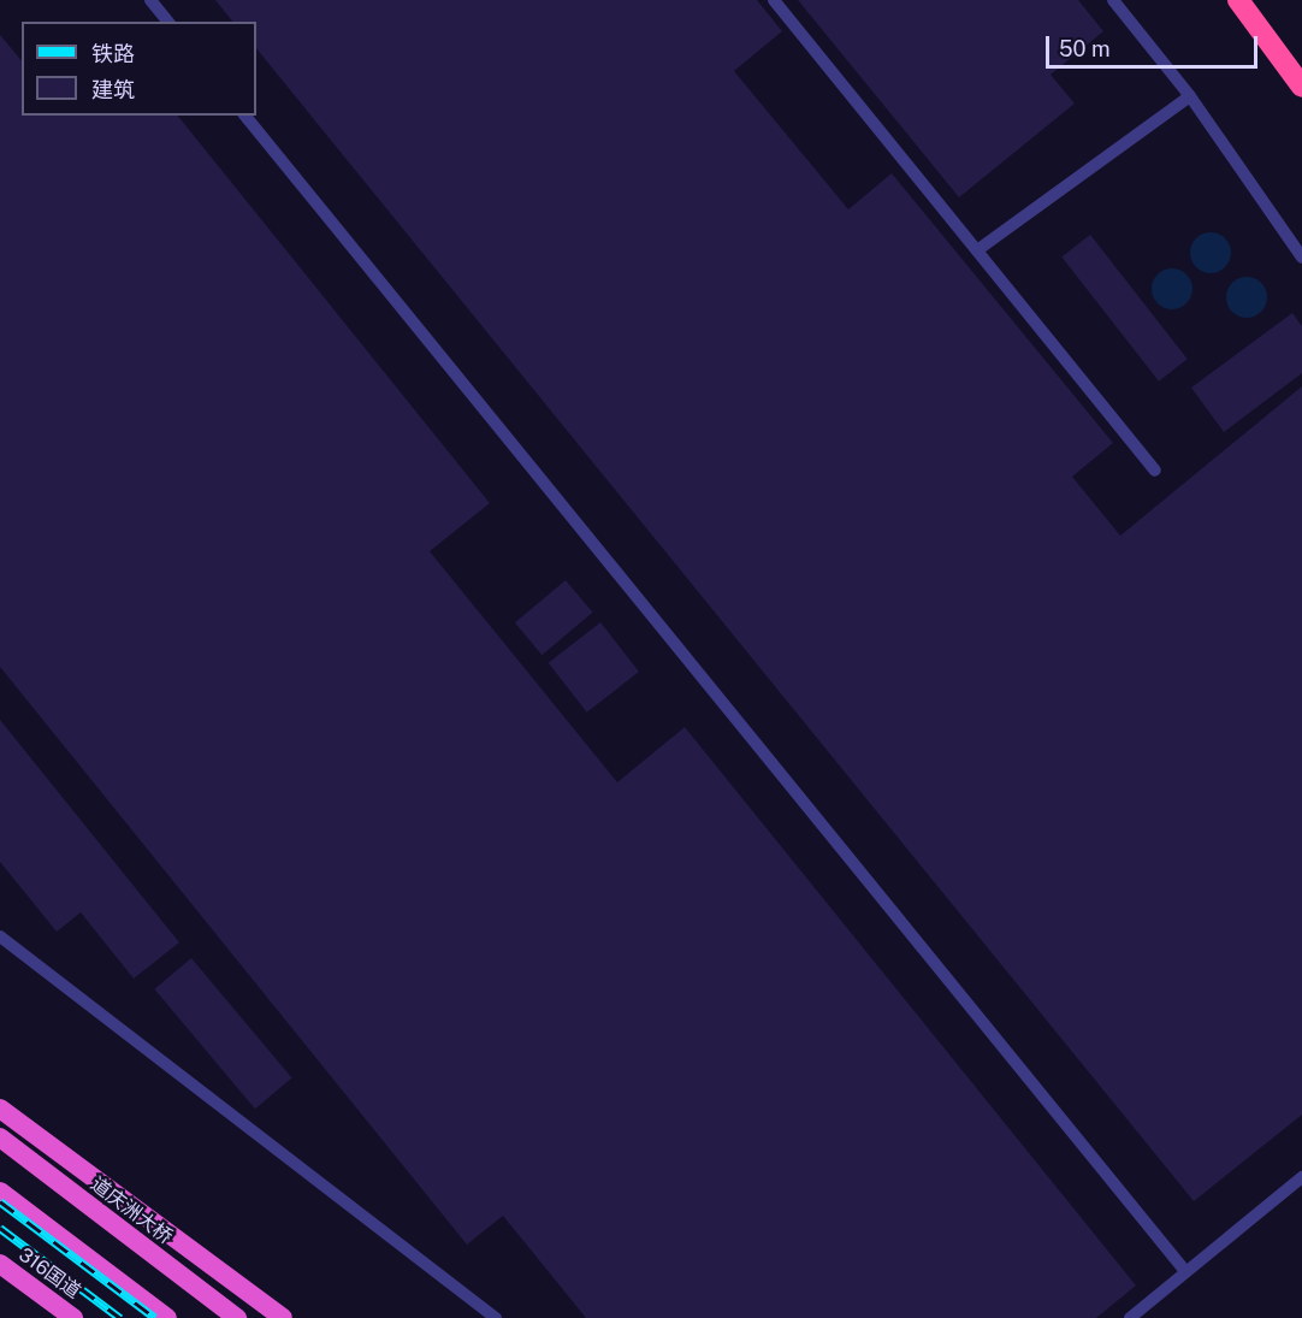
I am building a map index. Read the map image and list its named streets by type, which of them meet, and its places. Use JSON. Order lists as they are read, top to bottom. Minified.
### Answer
{"streets":{"highway":["道庆洲大桥","316国道"]},"legend":["铁路","建筑"],"scale_bar":"50 m"}
